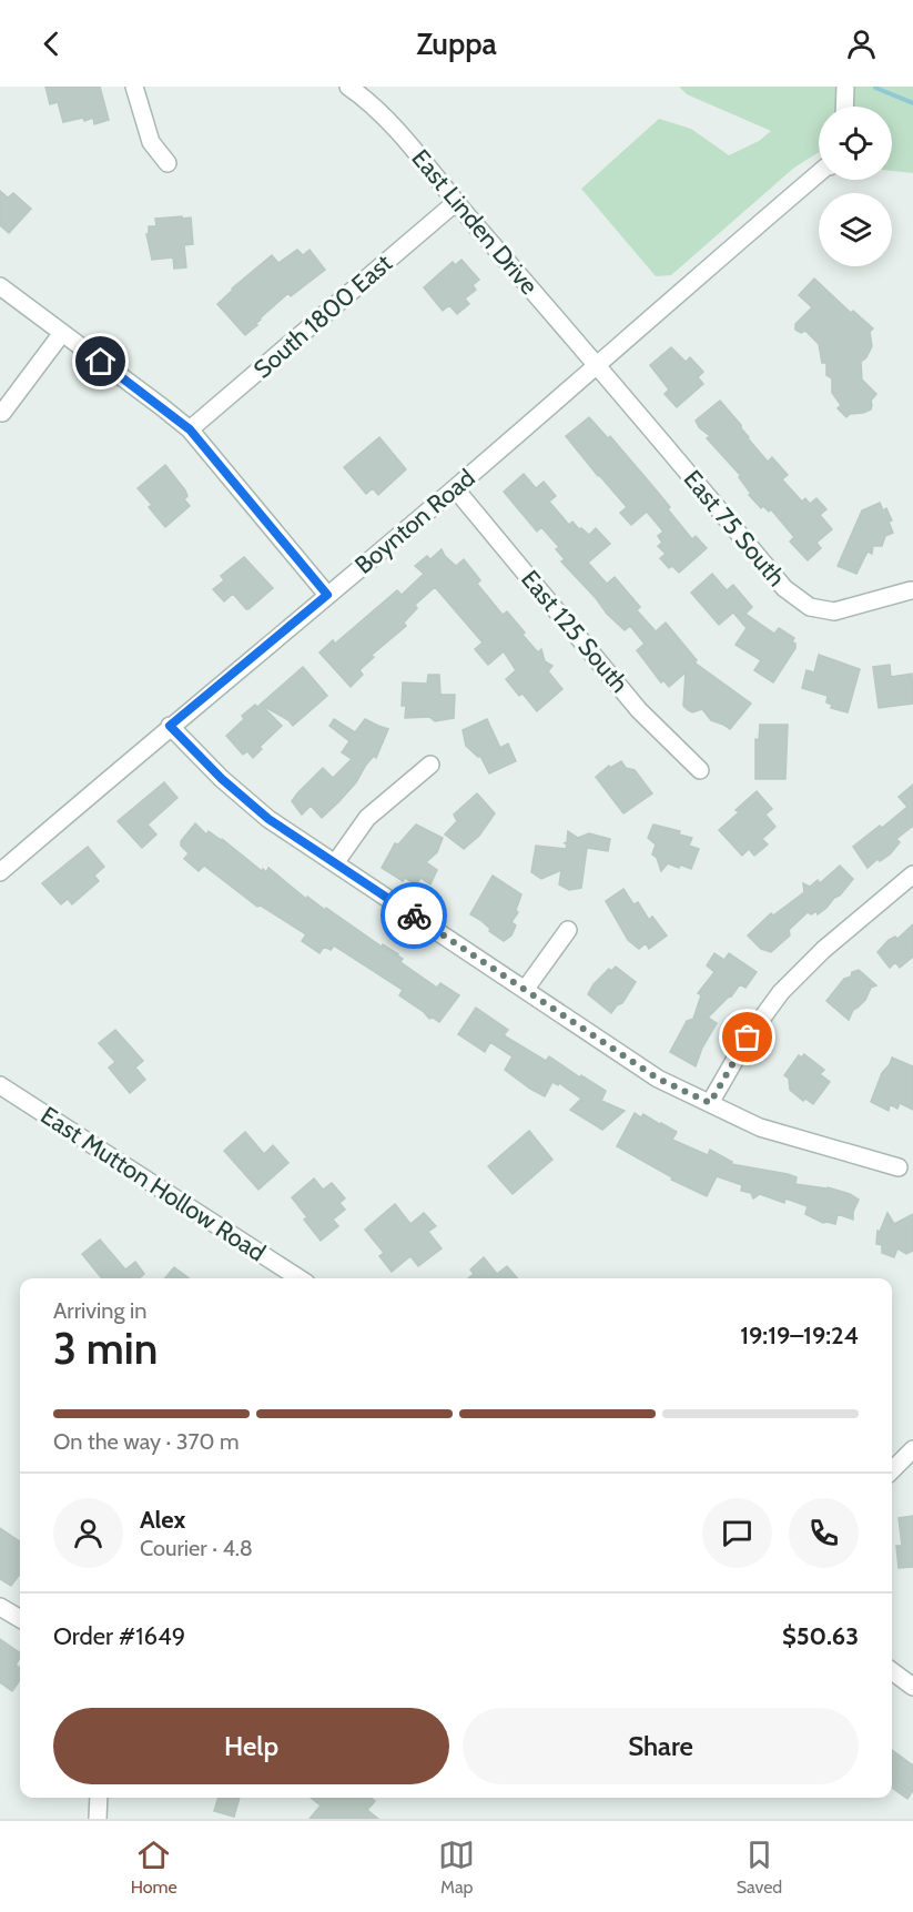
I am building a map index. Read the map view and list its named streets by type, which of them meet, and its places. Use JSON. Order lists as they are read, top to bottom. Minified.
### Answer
{"streets":{"street":["East Linden Drive","South 1800 East","Boynton Road","East 75 South","East 125 South","East Mutton Hollow Road"]},"crossings":[["East Linden Drive","South 1800 East"],["East Linden Drive","Boynton Road"],["East Linden Drive","East 75 South"],["Boynton Road","East 75 South"],["Boynton Road","East 125 South"]],"page":{"header":"Zuppa","heading":["3 min","Arriving in","19:19–19:24"],"panel":["Alex","Courier · 4.8","Order #1649","$50.63"],"bar":"On the way · 370 m","buttons":["Help","Share"],"tabs":["Home","Map","Saved"]}}
